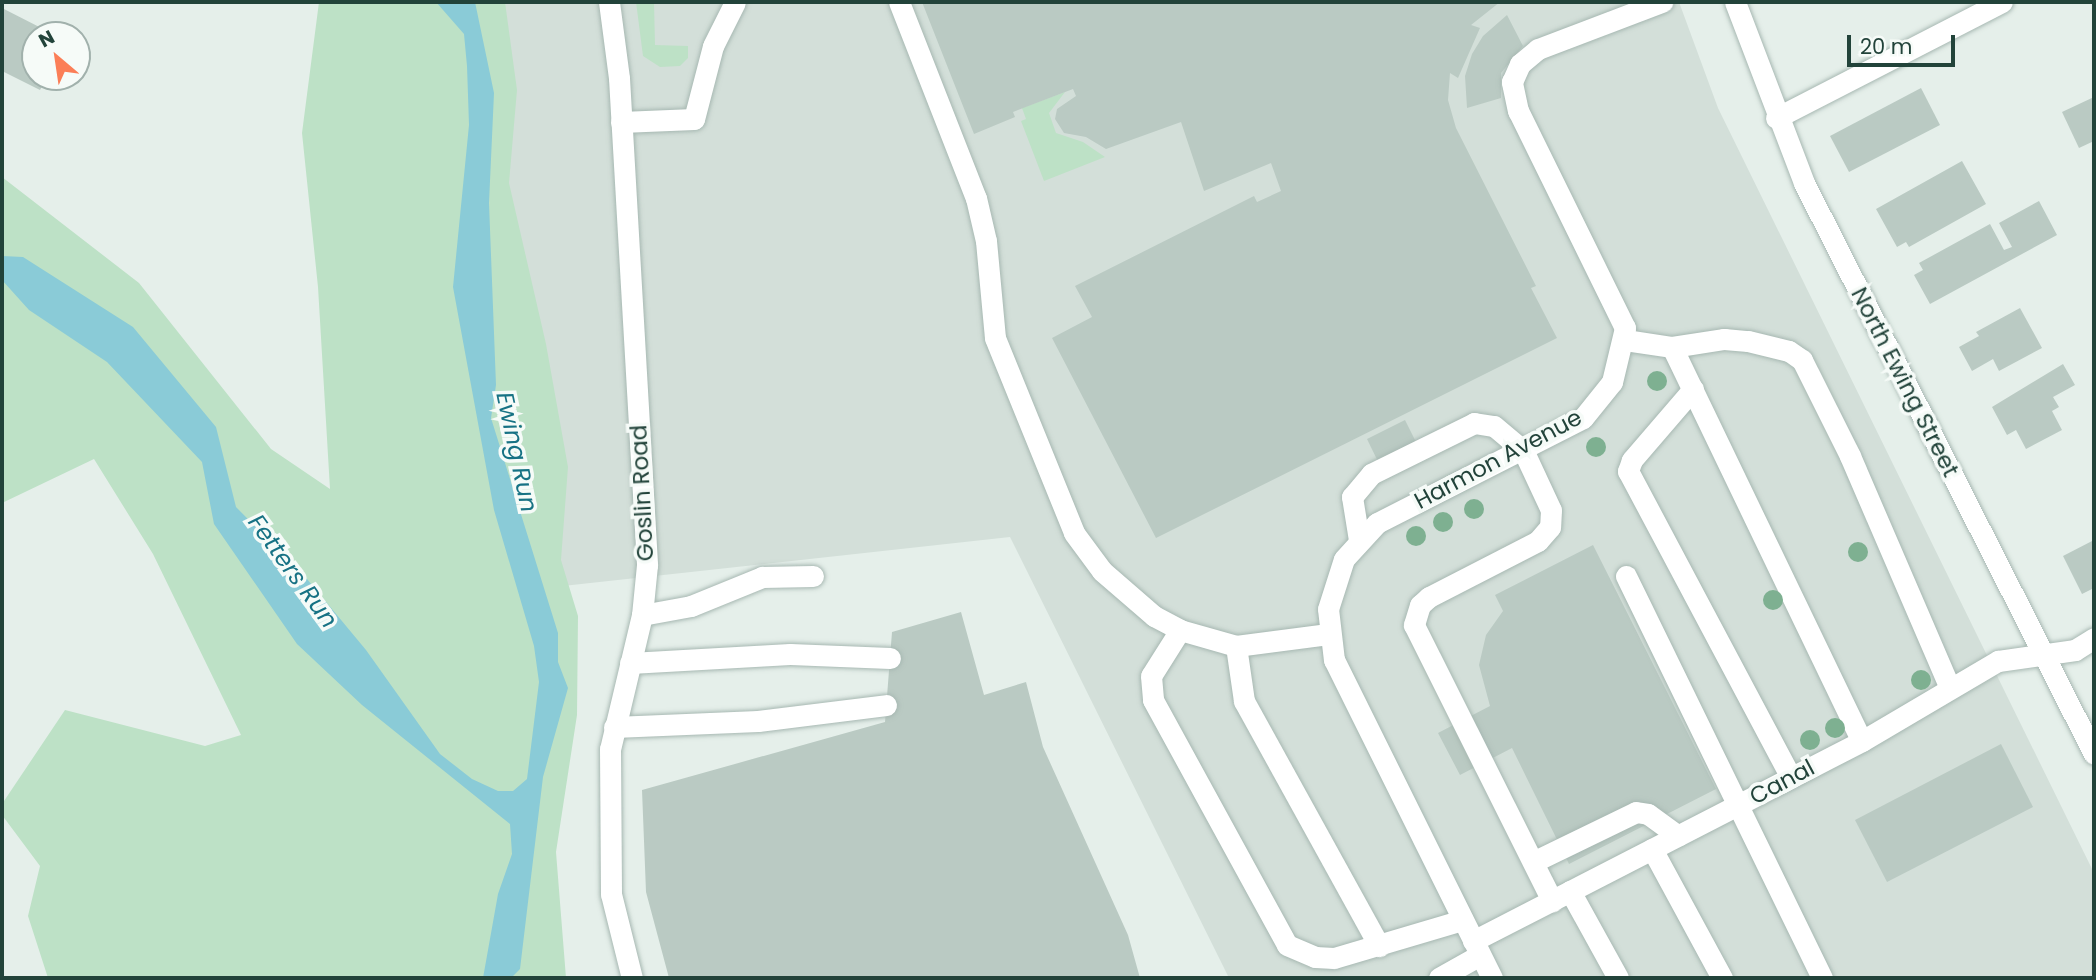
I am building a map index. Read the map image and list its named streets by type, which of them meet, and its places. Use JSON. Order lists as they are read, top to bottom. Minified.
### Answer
{"streets":{"street":["North Ewing Street","Harmon Avenue","Goslin Road","Canal"]},"crossings":[["North Ewing Street","Canal"],["Harmon Avenue","Canal"]],"water":["Ewing Run","Fetters Run"],"scale_bar":"20 m","north":"top left"}
